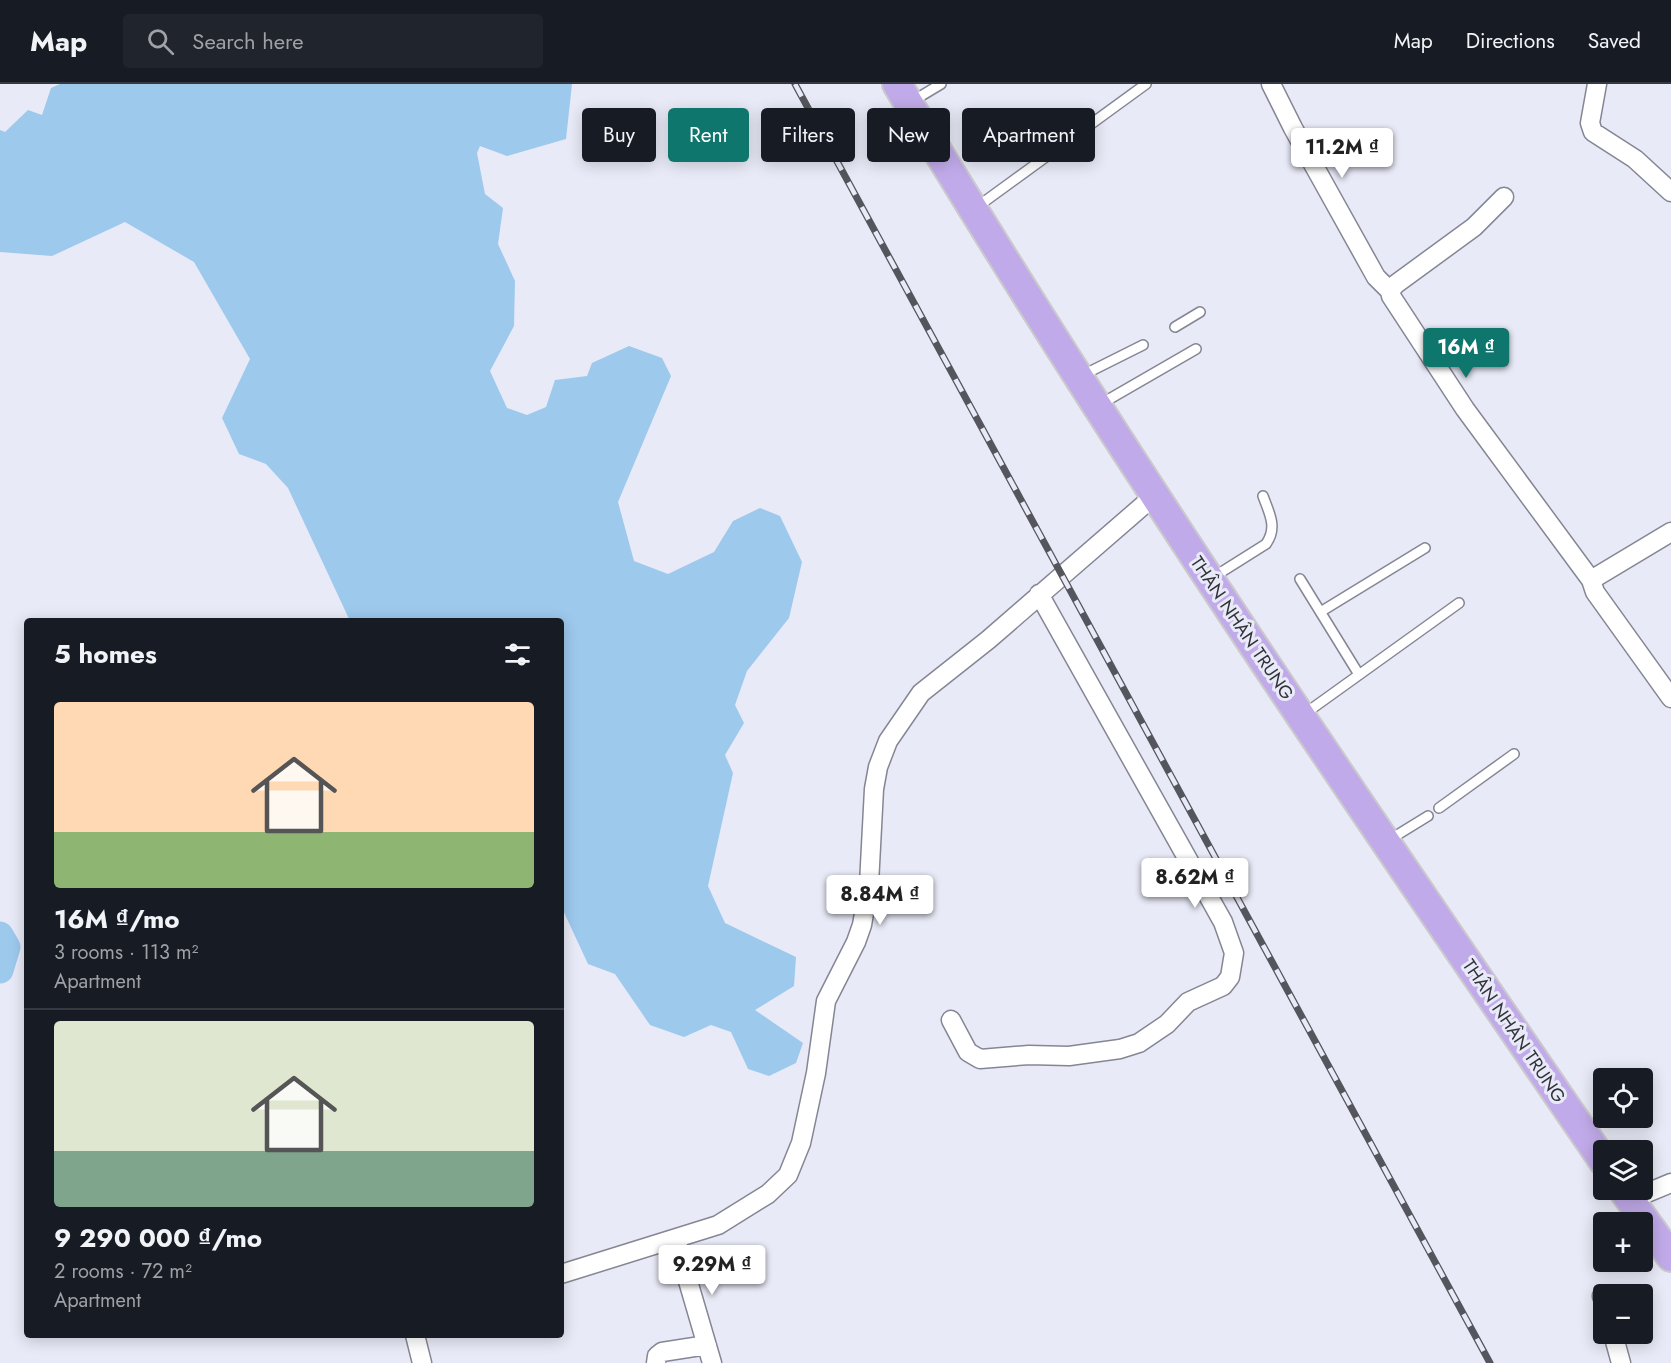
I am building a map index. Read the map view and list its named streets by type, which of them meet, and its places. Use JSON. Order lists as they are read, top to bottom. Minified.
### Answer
{"streets":{"main road":["THÂN NHÂN TRUNG"]},"page":{"header":"Map","search":"Search here","nav":["Map","Directions","Saved"],"chip":["Buy","Rent","Filters","New","Apartment"],"price":["11.2M ₫","16M ₫","8.62M ₫","8.84M ₫","9.29M ₫"],"heading":"5 homes","list":[{"name":"16M ₫/mo","note":"3 rooms · 113 m² · Apartment"},{"name":"9 290 000 ₫/mo","note":"2 rooms · 72 m² · Apartment"}],"map_buttons":["+","−"]}}
